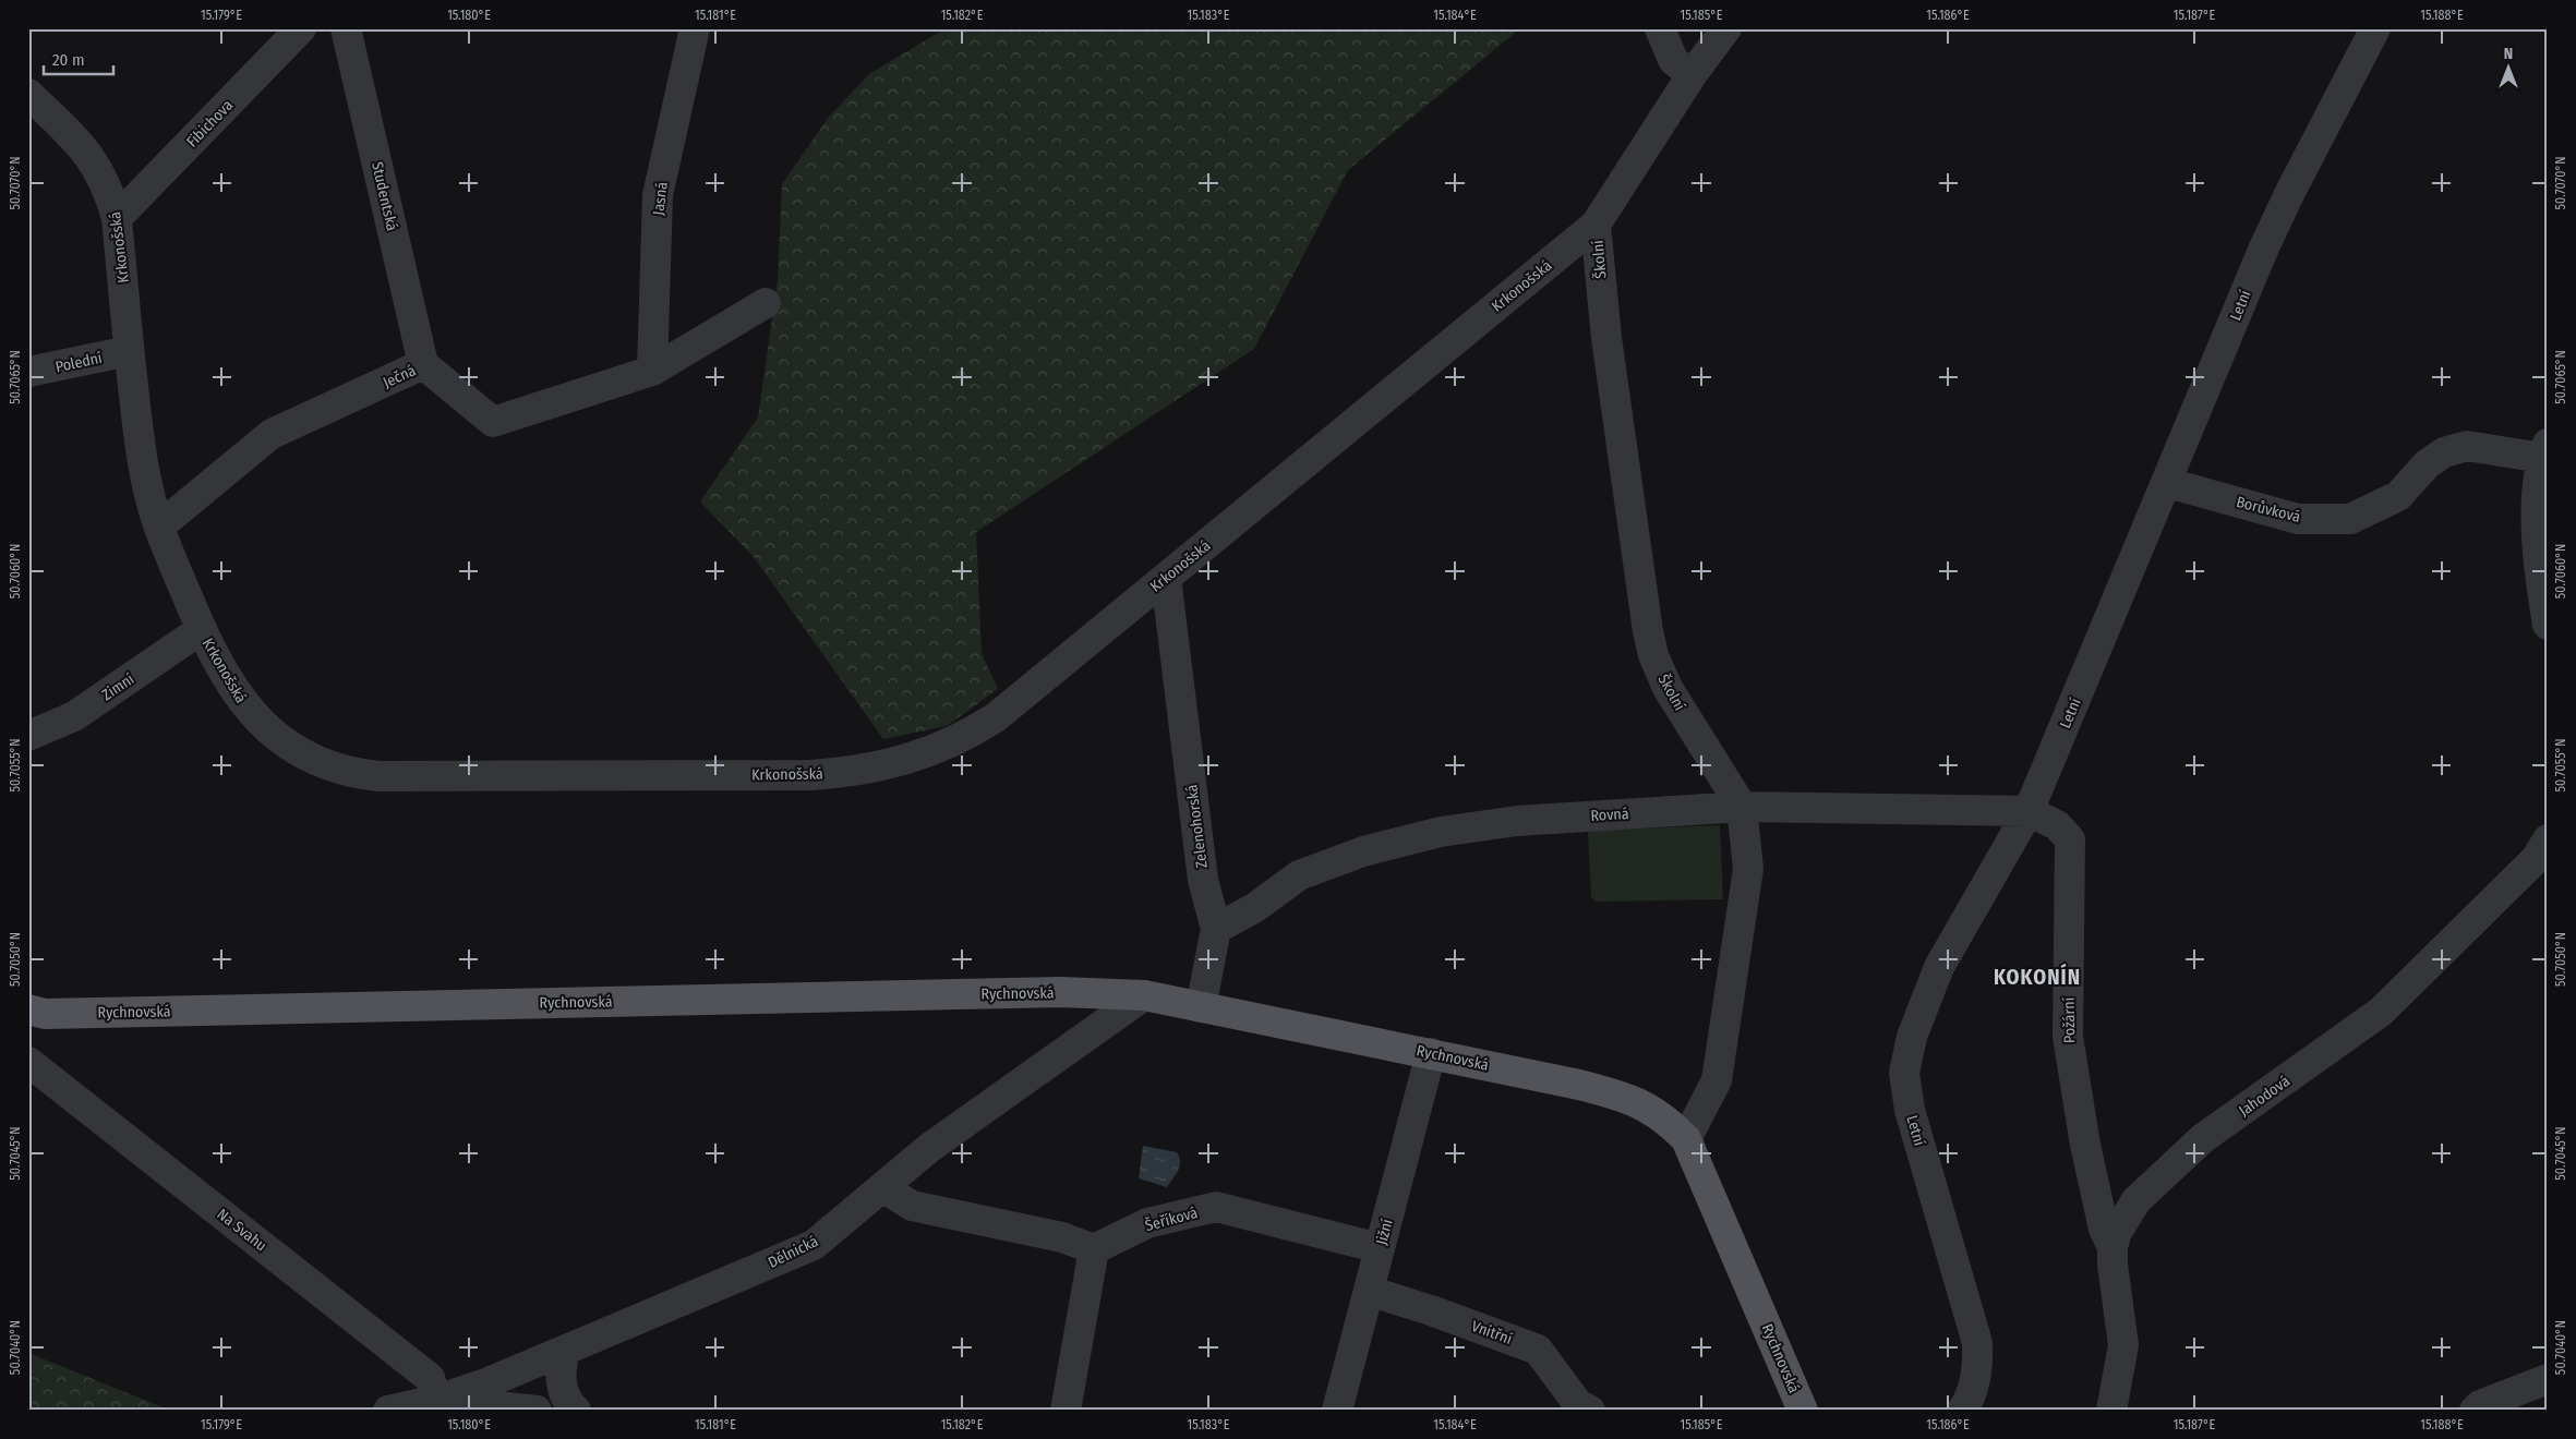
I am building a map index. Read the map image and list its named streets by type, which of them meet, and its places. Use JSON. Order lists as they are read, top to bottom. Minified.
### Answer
{"streets":{"main road":["Rychnovská"],"street":["Fibichova","Studentská","Jasná","Krkonošská","Školní","Letní","Polední","Ječná","Borůvková","Zimní","Rovná","Zelenohorská","Požární","Jahodová","Šeříková","Na Svahu","Jižní","Dělnická","Vnitřní"]},"crossings":[["Fibichova","Krkonošská"],["Studentská","Ječná"],["Jasná","Ječná"],["Krkonošská","Školní"],["Krkonošská","Polední"],["Krkonošská","Ječná"],["Krkonošská","Zimní"],["Krkonošská","Zelenohorská"],["Školní","Rovná"],["Školní","Rychnovská"],["Letní","Borůvková"],["Letní","Rovná"],["Letní","Požární"],["Rovná","Zelenohorská"],["Rovná","Požární"],["Zelenohorská","Rychnovská"],["Rychnovská","Jižní"],["Rychnovská","Dělnická"],["Požární","Jahodová"],["Šeříková","Jižní"],["Na Svahu","Dělnická"],["Jižní","Vnitřní"]],"districts":["KOKONÍN"],"scale_bar":"20 m","north":"top","coordinates":["15.179°E","15.180°E","15.181°E","15.182°E","15.183°E","15.184°E","15.185°E","15.186°E","15.187°E","15.188°E","50.7070°N","50.7065°N","50.7060°N","50.7055°N","50.7050°N","50.7045°N","50.7040°N"]}
